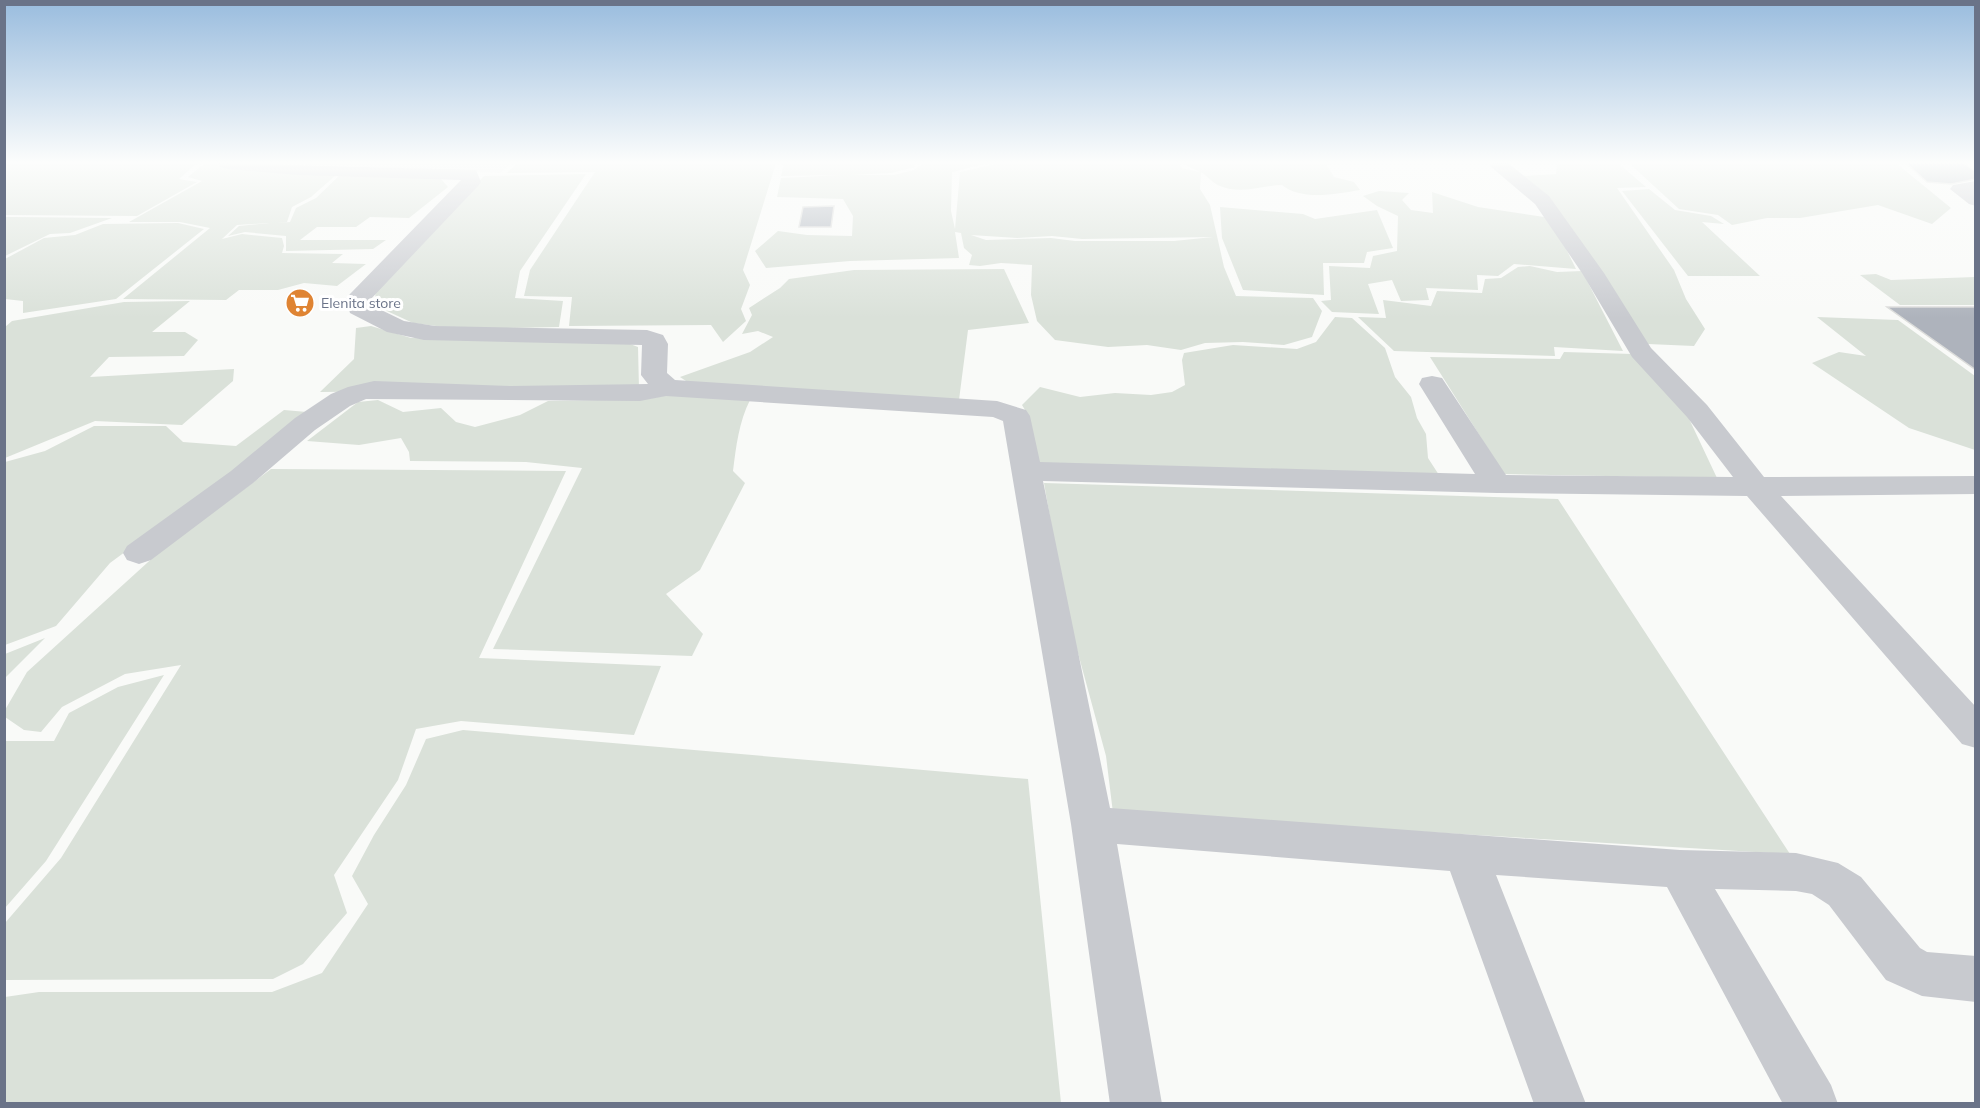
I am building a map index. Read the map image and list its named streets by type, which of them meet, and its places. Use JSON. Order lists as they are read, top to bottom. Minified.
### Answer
{"places":{"supermarket":["Elenita store"]}}
